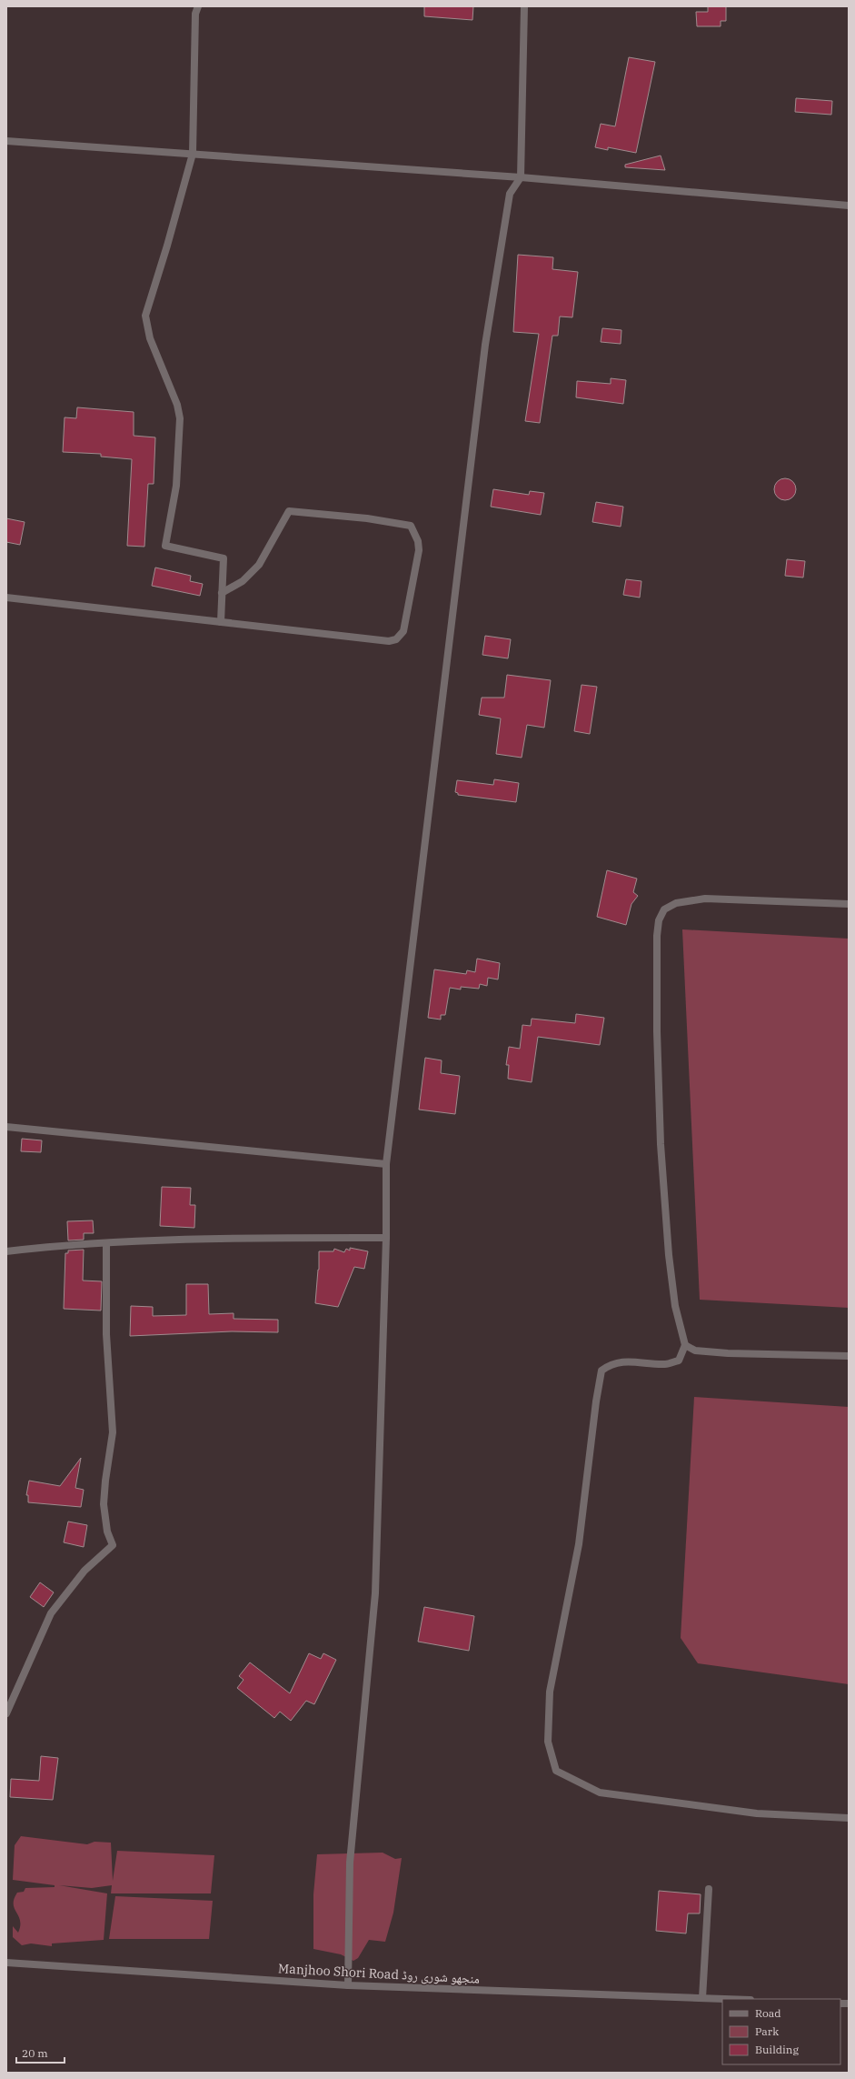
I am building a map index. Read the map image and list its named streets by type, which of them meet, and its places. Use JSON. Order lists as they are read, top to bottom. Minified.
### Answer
{"streets":{"street":["Manjhoo Shori Road منجھو شوری روڈ"]},"legend":["Road","Park","Building"],"scale_bar":"20 m"}
